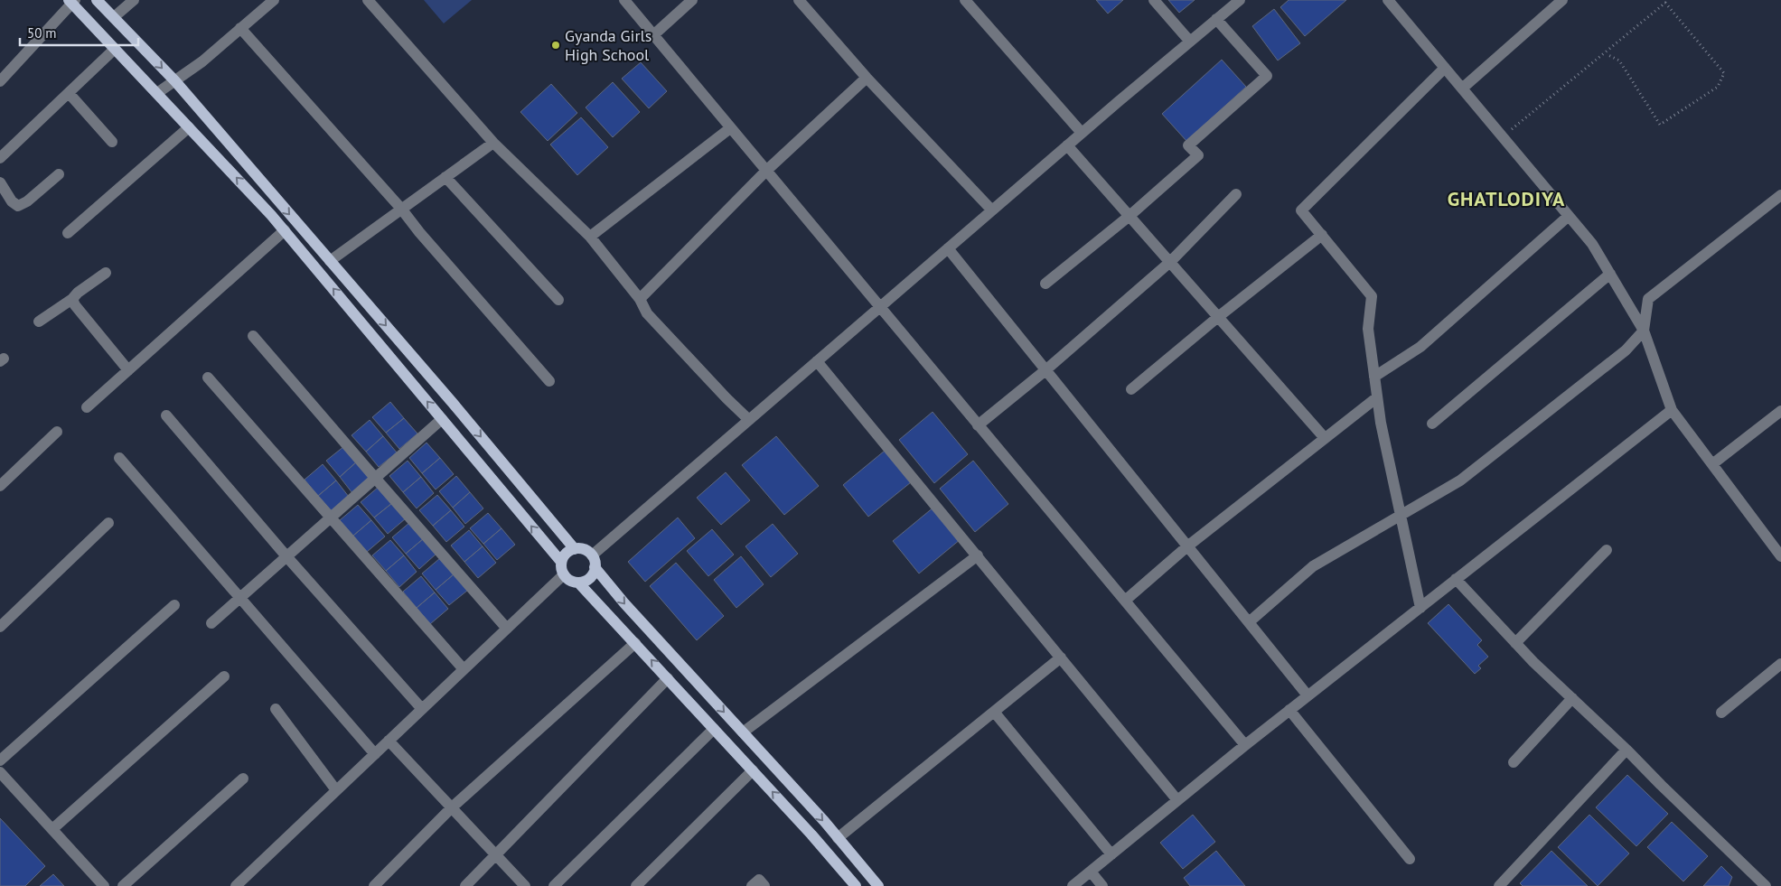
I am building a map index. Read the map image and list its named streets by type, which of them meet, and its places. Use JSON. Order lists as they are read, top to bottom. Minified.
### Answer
{"districts":["GHATLODIYA"],"places":["Gyanda Girls High School"],"scale_bar":"50 m"}
